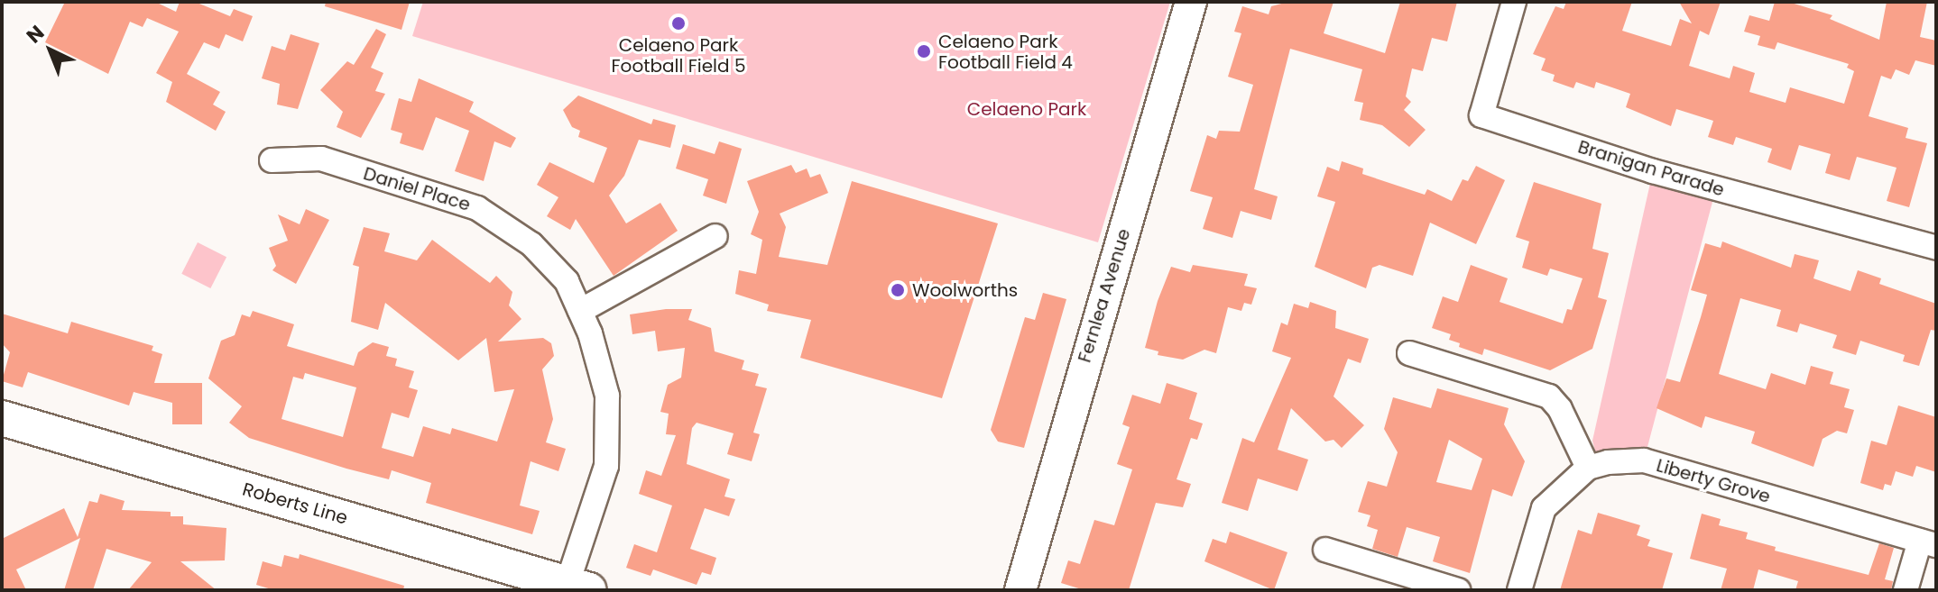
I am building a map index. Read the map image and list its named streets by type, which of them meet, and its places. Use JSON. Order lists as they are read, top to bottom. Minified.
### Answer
{"streets":{"main road":["Roberts Line"],"street":["Branigan Parade","Daniel Place","Fernlea Avenue","Liberty Grove"]},"crossings":[["Daniel Place","Roberts Line"]],"parks":["Celaeno Park"],"places":["Celaeno Park Football Field 5","Celaeno Park Football Field 4","Woolworths"],"north":"top left"}
